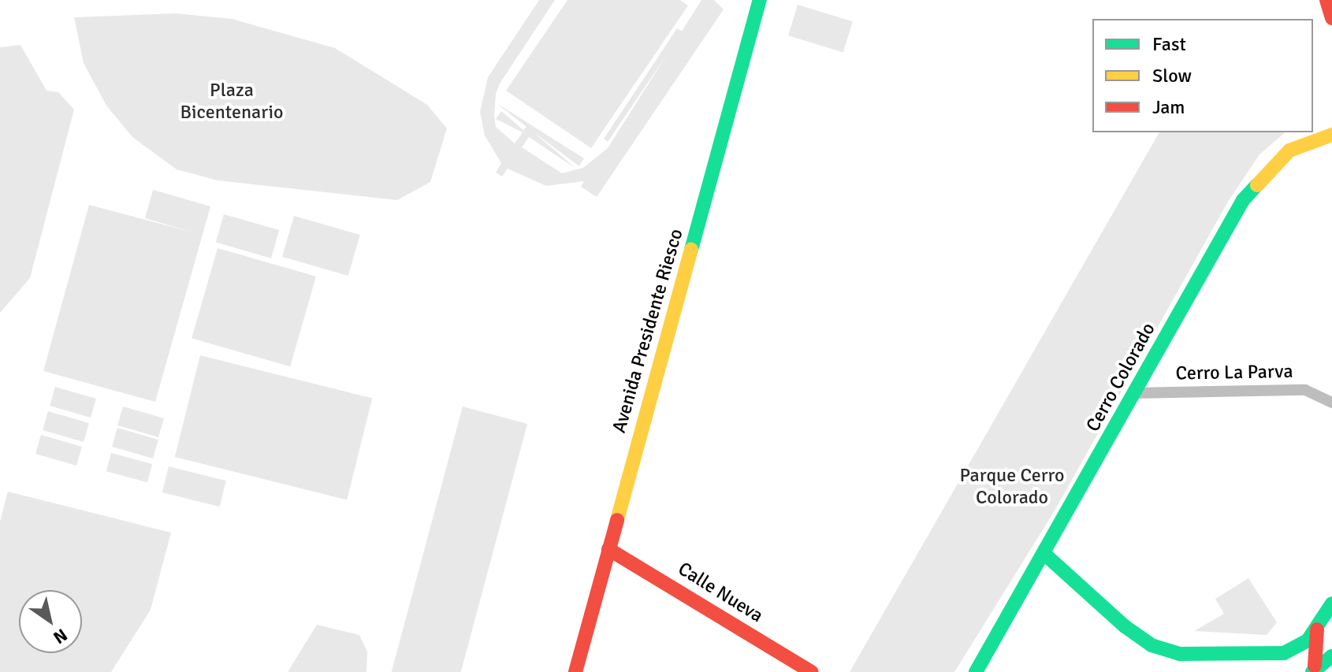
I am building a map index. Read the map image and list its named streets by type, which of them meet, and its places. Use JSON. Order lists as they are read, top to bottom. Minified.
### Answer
{"streets":{"street":["Avenida Presidente Riesco","Cerro La Parva","Cerro Colorado","Calle Nueva"]},"crossings":[["Avenida Presidente Riesco","Calle Nueva"],["Cerro La Parva","Cerro Colorado"]],"parks":["Plaza Bicentenario","Parque Cerro Colorado"],"legend":["Fast","Slow","Jam"],"north":"bottom right"}
